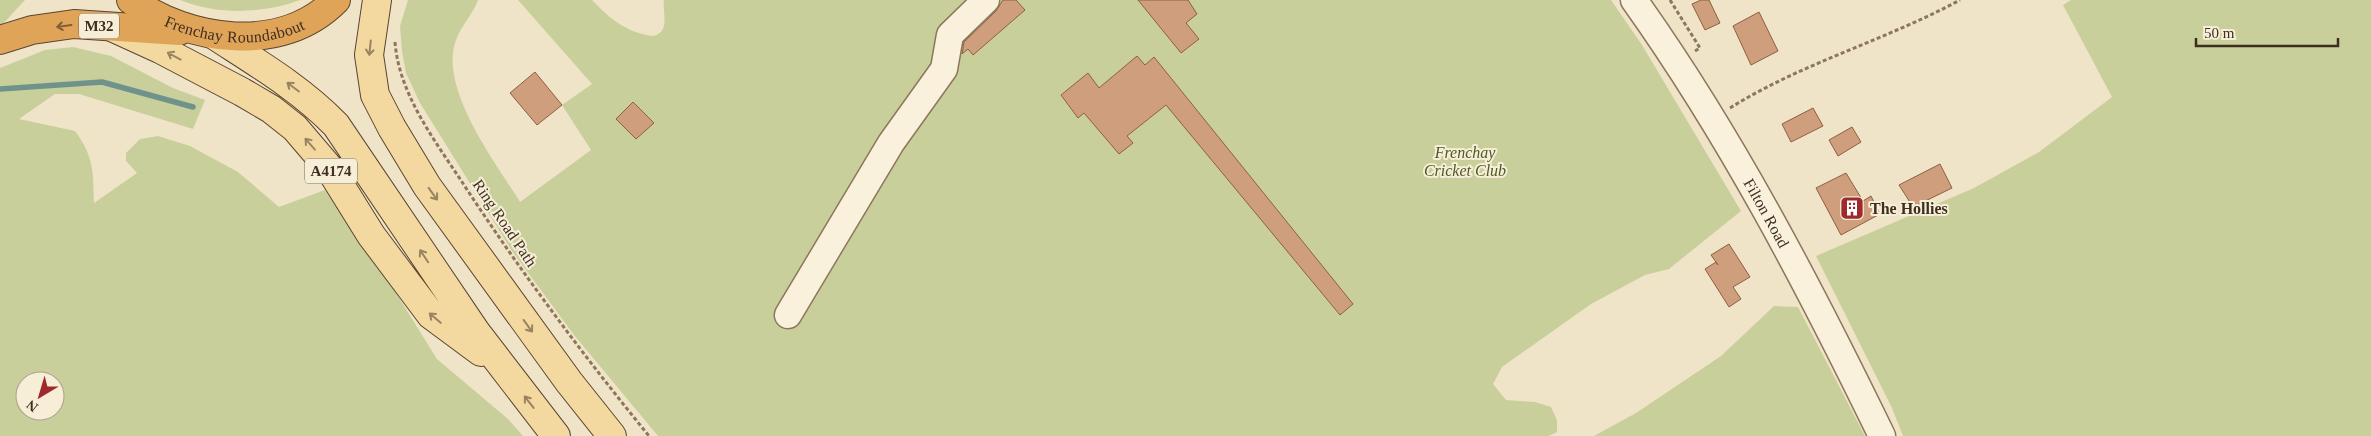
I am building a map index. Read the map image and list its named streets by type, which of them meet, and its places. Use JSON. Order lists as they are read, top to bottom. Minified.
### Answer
{"streets":{"highway":["Frenchay Roundabout","M32"],"main road":["A4174"],"street":["Filton Road"],"path":["Ring Road Path"]},"crossings":[["Frenchay Roundabout","M32"],["Frenchay Roundabout","A4174"],["M32","A4174"]],"parks":["Frenchay Cricket Club"],"places":{"building":["The Hollies"]},"scale_bar":"50 m","north":"bottom left"}
